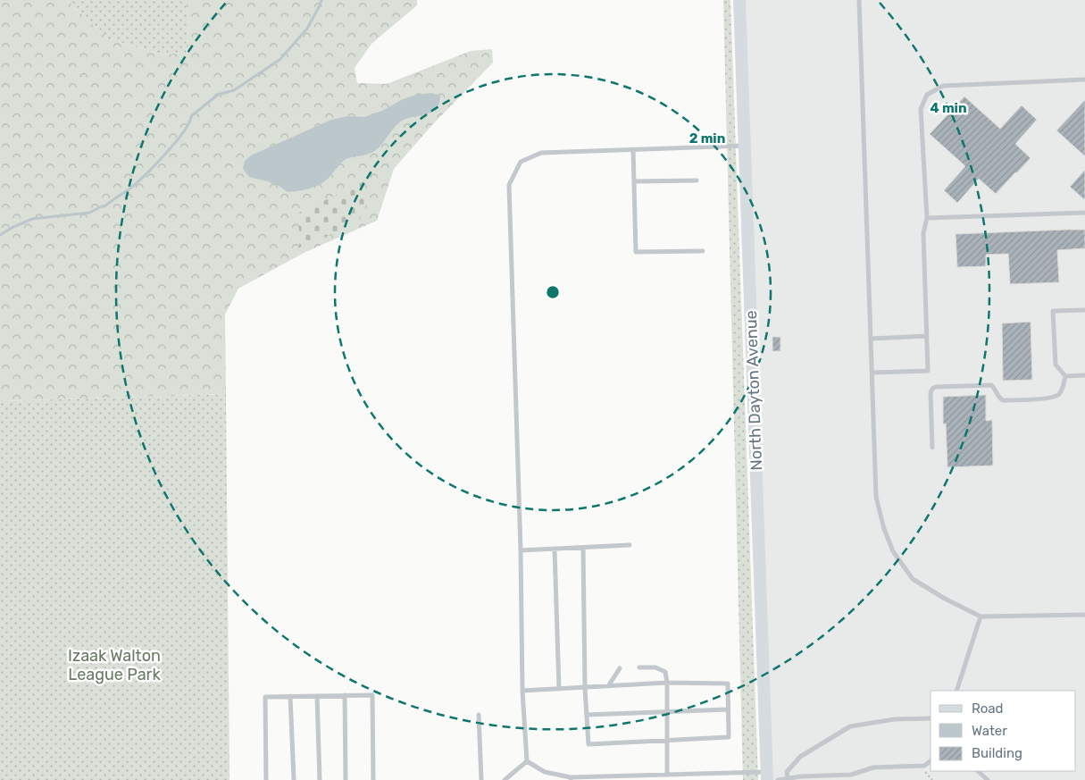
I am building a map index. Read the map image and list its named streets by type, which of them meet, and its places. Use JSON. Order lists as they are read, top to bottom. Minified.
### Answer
{"streets":{"main road":["North Dayton Avenue"]},"parks":["Izaak Walton League Park"],"legend":["Road","Water","Building"],"rings":["4 min","2 min"]}
